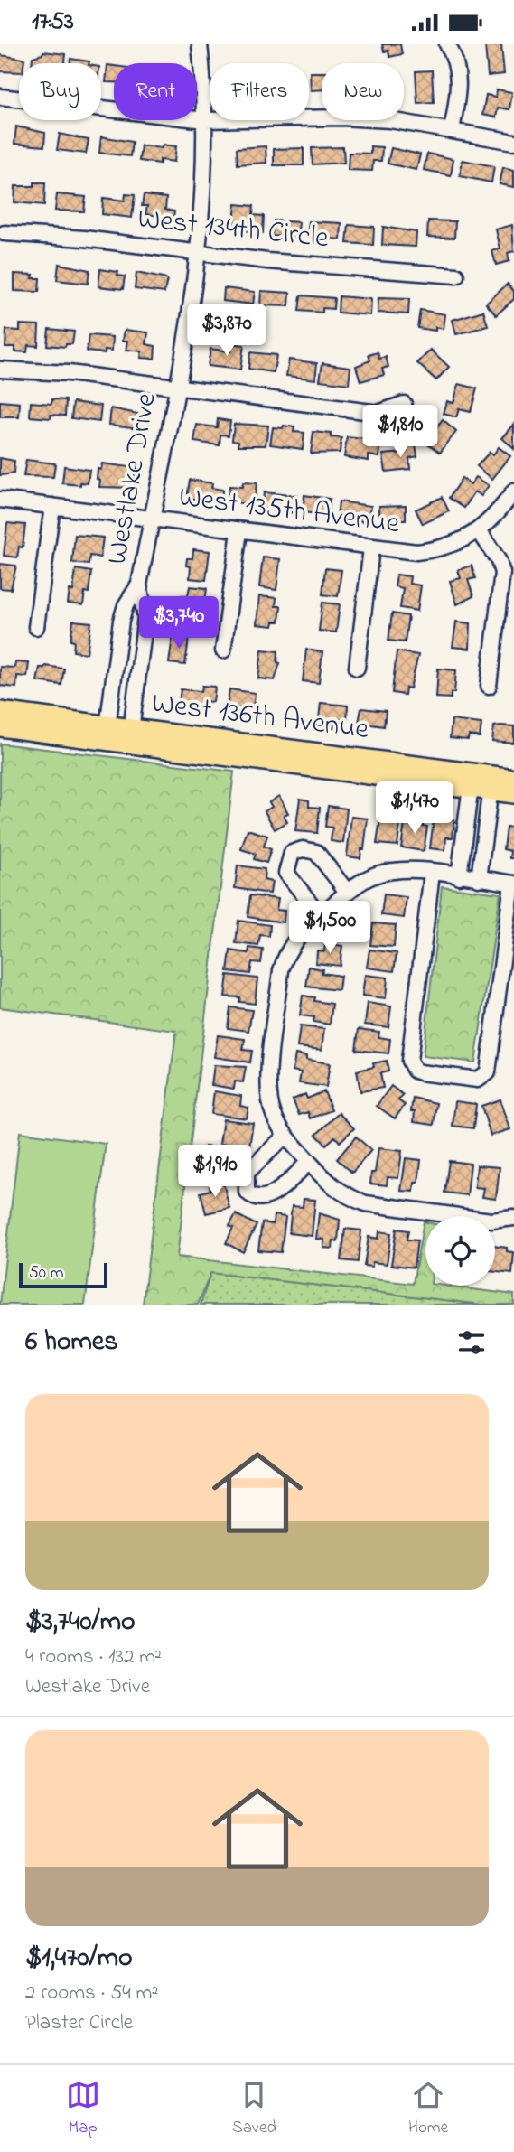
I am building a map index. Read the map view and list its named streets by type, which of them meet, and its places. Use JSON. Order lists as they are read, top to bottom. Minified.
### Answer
{"streets":{"main road":["West 136th Avenue"],"street":["West 134th Circle","Westlake Drive","West 135th Avenue"]},"crossings":[["West 134th Circle","Westlake Drive"],["Westlake Drive","West 135th Avenue"],["Westlake Drive","West 136th Avenue"]],"scale_bar":"50 m","page":{"status":"17:53","chip":["Buy","Rent","Filters","New"],"price":["$3,870","$1,810","$3,740","$1,470","$1,500","$1,910"],"scale":"50 m","heading":"6 homes","list":[{"name":"$3,740/mo","note":"4 rooms · 132 m² · Westlake Drive"},{"name":"$1,470/mo","note":"2 rooms · 54 m² · Plaster Circle"}],"tabs":["Map","Saved","Home"]}}
